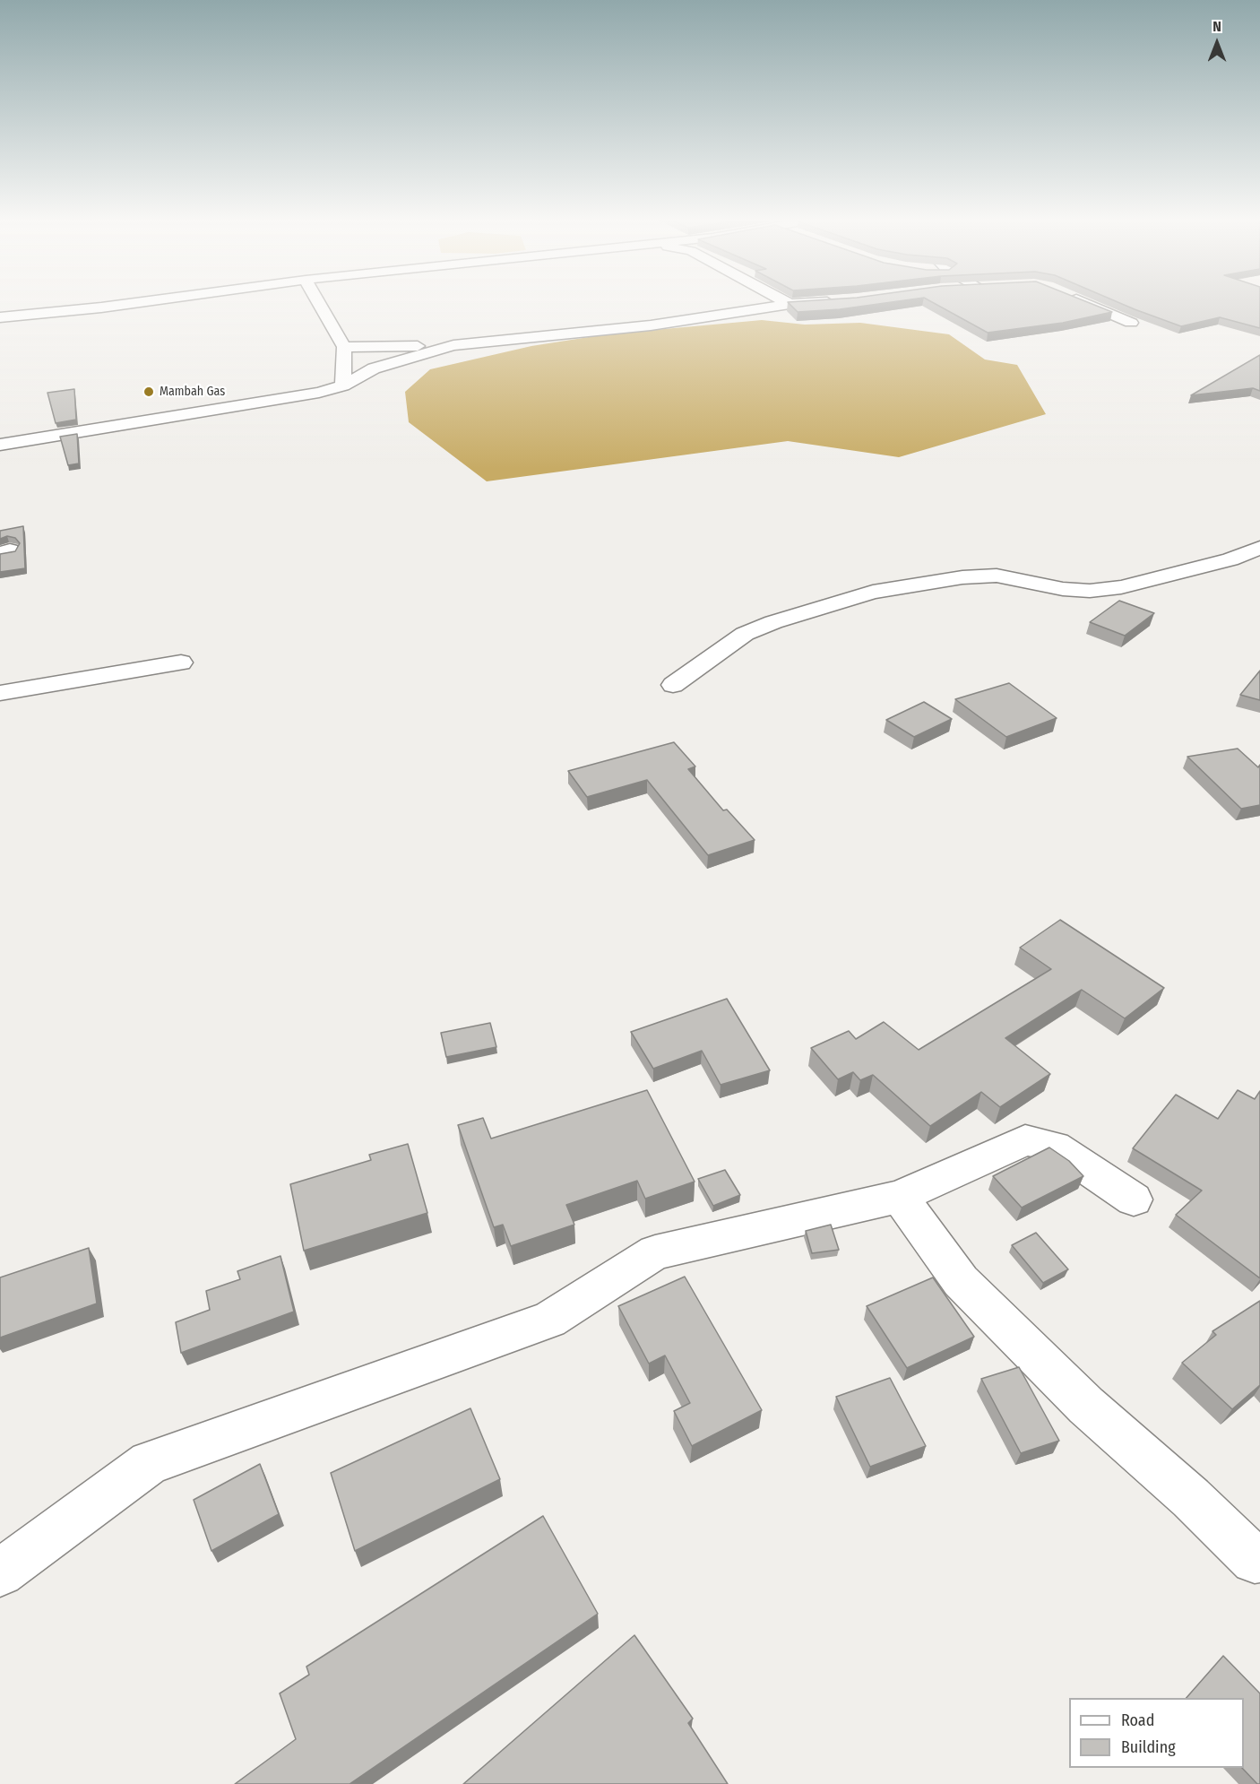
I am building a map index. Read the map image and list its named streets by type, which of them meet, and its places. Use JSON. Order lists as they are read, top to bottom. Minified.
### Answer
{"places":["Mambah Gas"],"legend":["Road","Building"],"north":"top"}
